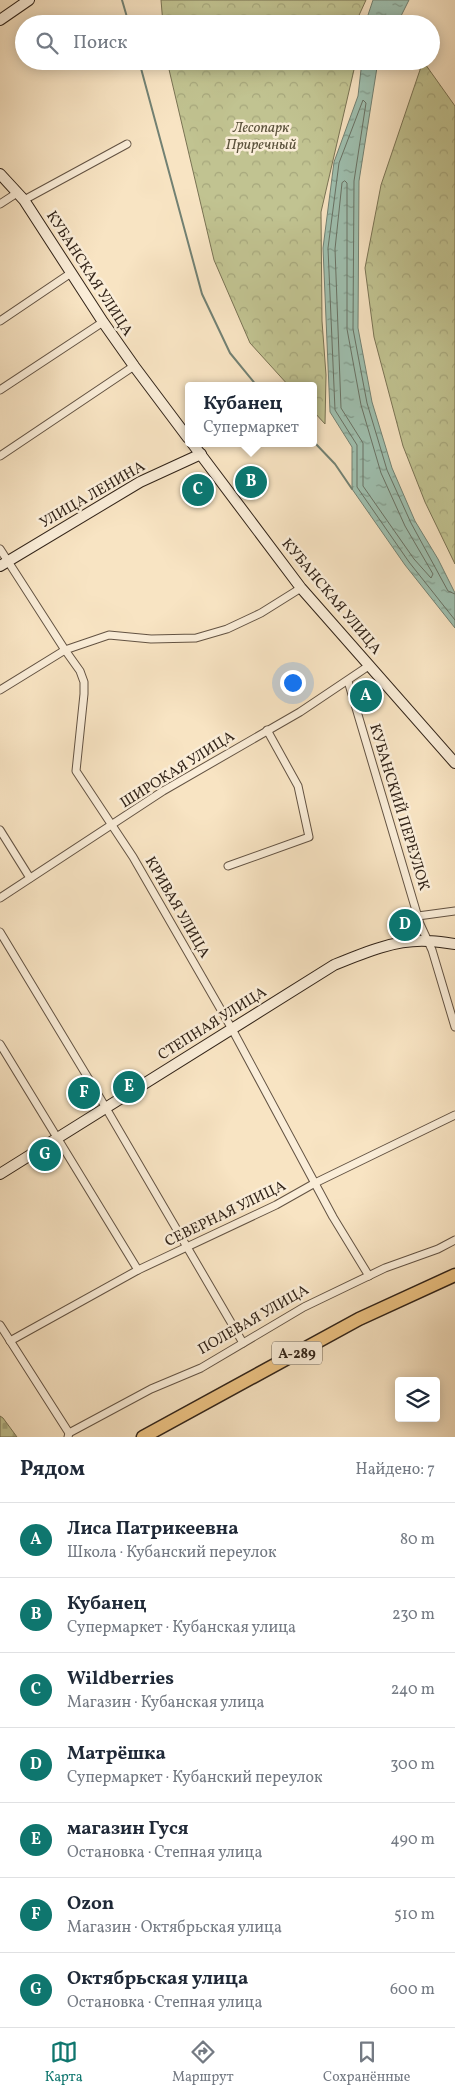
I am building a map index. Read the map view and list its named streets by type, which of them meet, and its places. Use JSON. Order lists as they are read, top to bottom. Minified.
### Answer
{"streets":{"highway":["А-289"],"street":["КУБАНСКАЯ УЛИЦА","УЛИЦА ЛЕНИНА","ШИРОКАЯ УЛИЦА","КУБАНСКИЙ ПЕРЕУЛОК","КРИВАЯ УЛИЦА","СТЕПНАЯ УЛИЦА","СЕВЕРНАЯ УЛИЦА","ПОЛЕВАЯ УЛИЦА"]},"crossings":[["КУБАНСКАЯ УЛИЦА","УЛИЦА ЛЕНИНА"],["КУБАНСКАЯ УЛИЦА","ШИРОКАЯ УЛИЦА"],["УЛИЦА ЛЕНИНА","КРИВАЯ УЛИЦА"],["ШИРОКАЯ УЛИЦА","КУБАНСКИЙ ПЕРЕУЛОК"],["ШИРОКАЯ УЛИЦА","КРИВАЯ УЛИЦА"],["КУБАНСКИЙ ПЕРЕУЛОК","СТЕПНАЯ УЛИЦА"],["КРИВАЯ УЛИЦА","СТЕПНАЯ УЛИЦА"],["КРИВАЯ УЛИЦА","СЕВЕРНАЯ УЛИЦА"],["КРИВАЯ УЛИЦА","ПОЛЕВАЯ УЛИЦА"]],"parks":["Лесопарк Приречный"],"page":{"search":"Поиск","popup":["Кубанец","Супермаркет"],"pins":["B","C","A","D","E","F","G"],"heading":["Рядом","Найдено: 7"],"list":[{"mark":"A","name":"Лиса Патрикеевна","note":"Школа · Кубанский переулок","value":"80 m"},{"mark":"B","name":"Кубанец","note":"Супермаркет · Кубанская улица","value":"230 m"},{"mark":"C","name":"Wildberries","note":"Магазин · Кубанская улица","value":"240 m"},{"mark":"D","name":"Матрёшка","note":"Супермаркет · Кубанский переулок","value":"300 m"},{"mark":"E","name":"магазин Гуся","note":"Остановка · Степная улица","value":"490 m"},{"mark":"F","name":"Ozon","note":"Магазин · Октябрьская улица","value":"510 m"},{"mark":"G","name":"Октябрьская улица","note":"Остановка · Степная улица","value":"600 m"}],"nav":["Карта","Маршрут","Сохранённые"]}}
